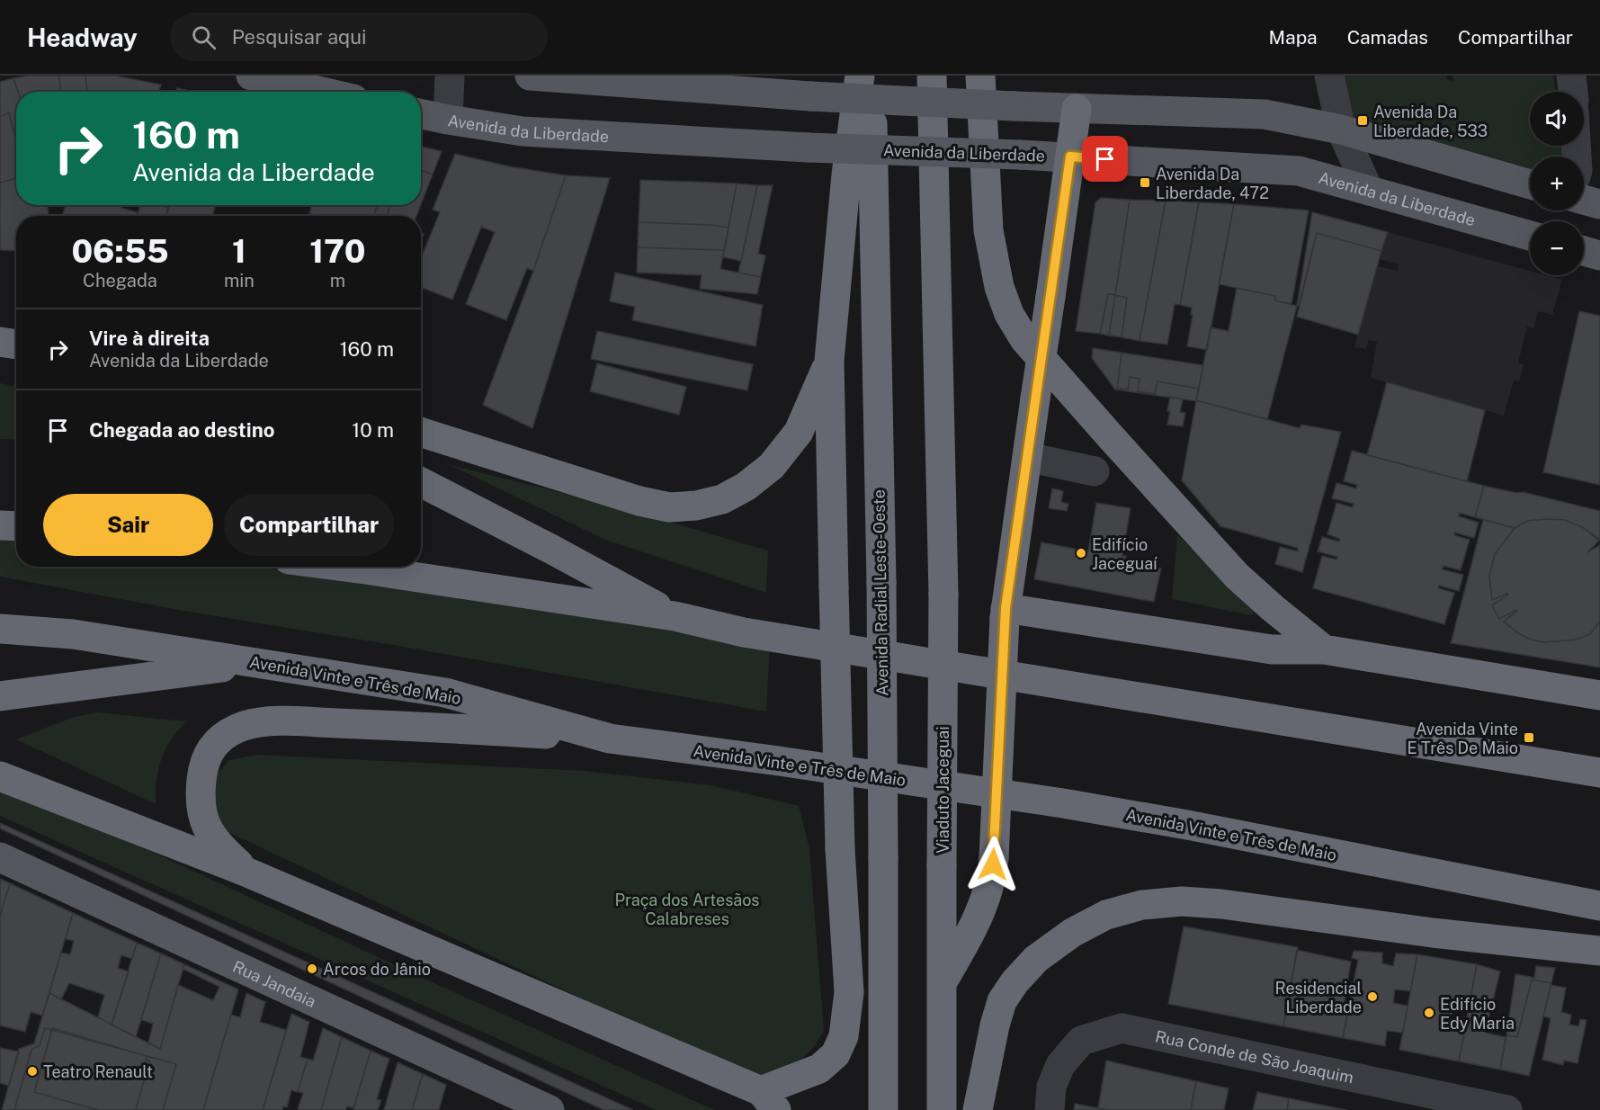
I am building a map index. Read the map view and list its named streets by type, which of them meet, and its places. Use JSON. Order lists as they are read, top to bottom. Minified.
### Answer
{"streets":{"highway":["Avenida Radial Leste-Oeste","Avenida Vinte e Três de Maio","Viaduto Jaceguai"],"main road":["Avenida da Liberdade","Rua Jandaia"],"street":["Rua Conde de São Joaquim"]},"parks":["Praça dos Artesãos Calabreses"],"places":{"transit":["Avenida Da Liberdade, 533","Avenida Da Liberdade, 472","Avenida Vinte E Três De Maio"],"other":["Edifício Jaceguaí","Arcos do Jânio","Residencial Liberdade","Edifício Edy Maria","Teatro Renault"]},"page":{"header":"Headway","search":"Pesquisar aqui","nav":["Mapa","Camadas","Compartilhar"],"map_buttons":["+","−"],"turn":["160 m","Avenida da Liberdade"],"eta":["06:55","Chegada","1","min","170","m"],"list":[{"name":"Vire à direita","note":"Avenida da Liberdade","value":"160 m"},{"name":"Chegada ao destino","value":"10 m"}],"buttons":["Sair","Compartilhar"]}}
